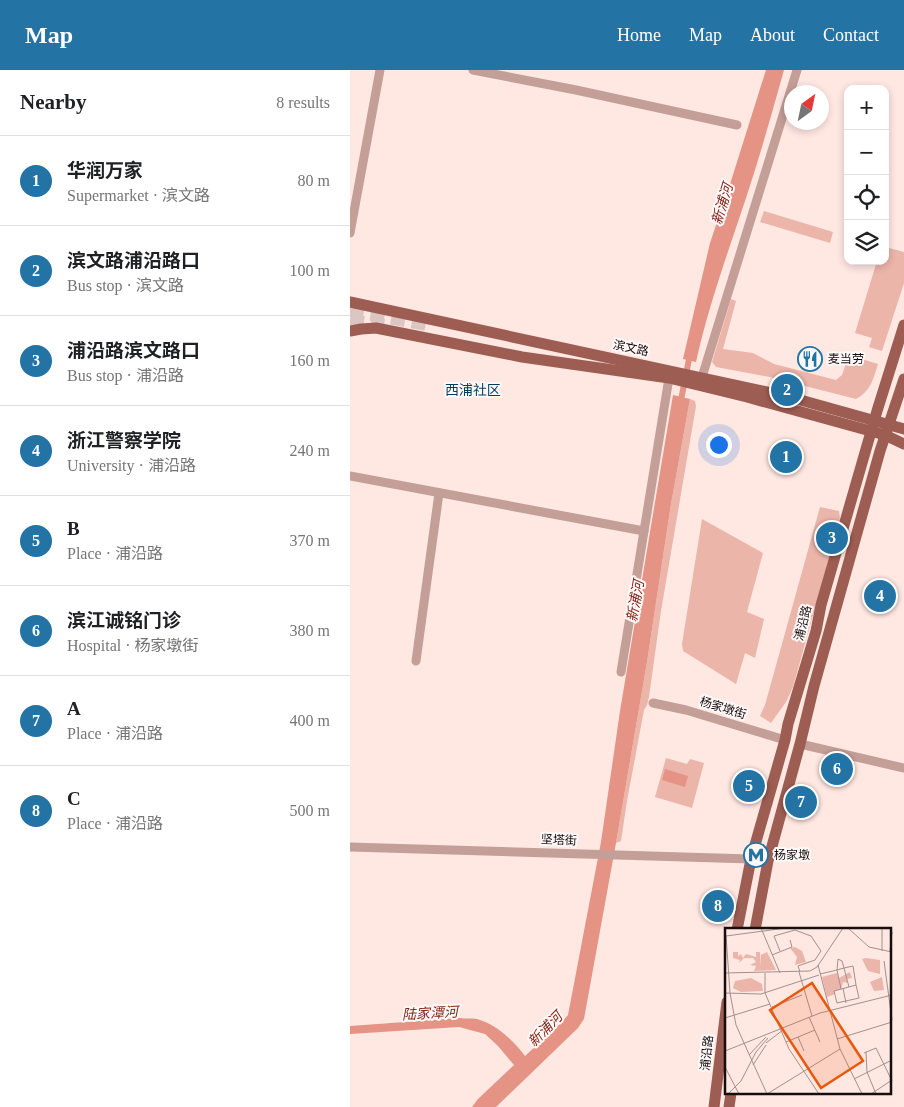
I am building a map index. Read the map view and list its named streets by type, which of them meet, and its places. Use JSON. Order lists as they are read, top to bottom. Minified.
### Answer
{"streets":{"main road":["滨文路","浦沿路"],"street":["杨家墩街","坚塔街"]},"crossings":[["滨文路","浦沿路"],["浦沿路","杨家墩街"],["浦沿路","坚塔街"]],"districts":["西浦社区"],"water":["新浦河","陆家潭河"],"places":{"restaurant":["麦当劳"],"metro station":["杨家墩"]},"north":"top right","page":{"header":"Map","nav":["Home","Map","About","Contact"],"heading":["Nearby","8 results"],"map_buttons":["+","−"],"list":[{"mark":"1","name":"华润万家","note":"Supermarket · 滨文路","value":"80 m"},{"mark":"2","name":"滨文路浦沿路口","note":"Bus stop · 滨文路","value":"100 m"},{"mark":"3","name":"浦沿路滨文路口","note":"Bus stop · 浦沿路","value":"160 m"},{"mark":"4","name":"浙江警察学院","note":"University · 浦沿路","value":"240 m"},{"mark":"5","name":"B","note":"Place · 浦沿路","value":"370 m"},{"mark":"6","name":"滨江诚铭门诊","note":"Hospital · 杨家墩街","value":"380 m"},{"mark":"7","name":"A","note":"Place · 浦沿路","value":"400 m"},{"mark":"8","name":"C","note":"Place · 浦沿路","value":"500 m"}],"pins":["2","1","3","4","6","5","7","8"]}}
